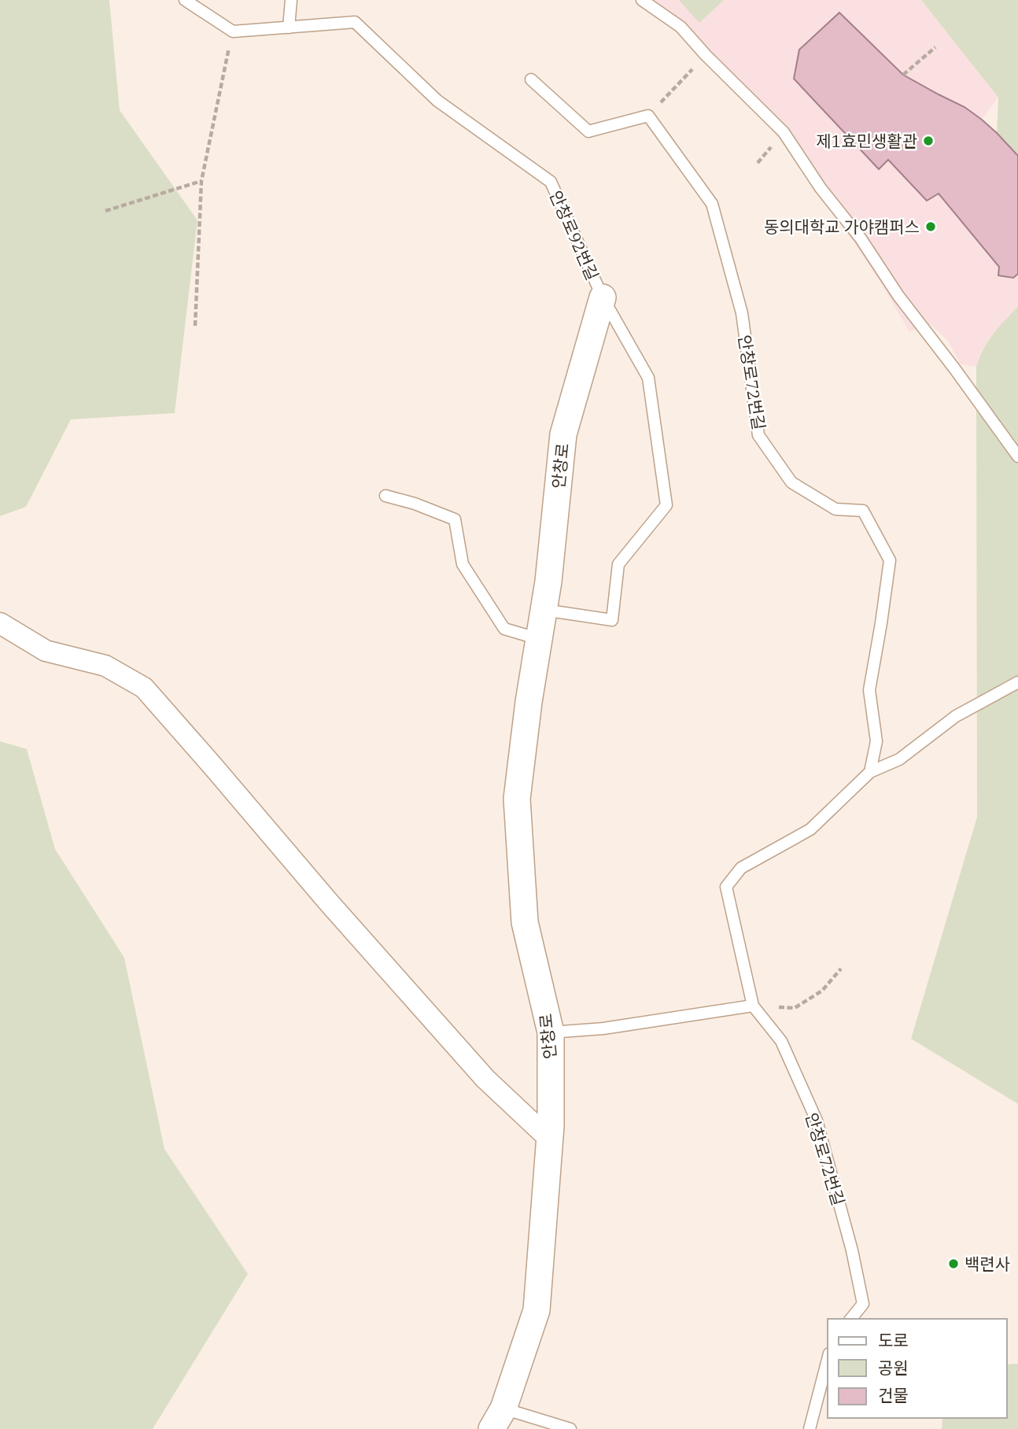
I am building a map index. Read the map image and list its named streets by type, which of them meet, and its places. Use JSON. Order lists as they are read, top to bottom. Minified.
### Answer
{"streets":{"street":["안창로"],"lane":["안창로92번길","안창로72번길"]},"crossings":[["안창로92번길","안창로"]],"places":["제1효민생활관","동의대학교 가야캠퍼스","백련사"],"legend":["도로","공원","건물"]}
